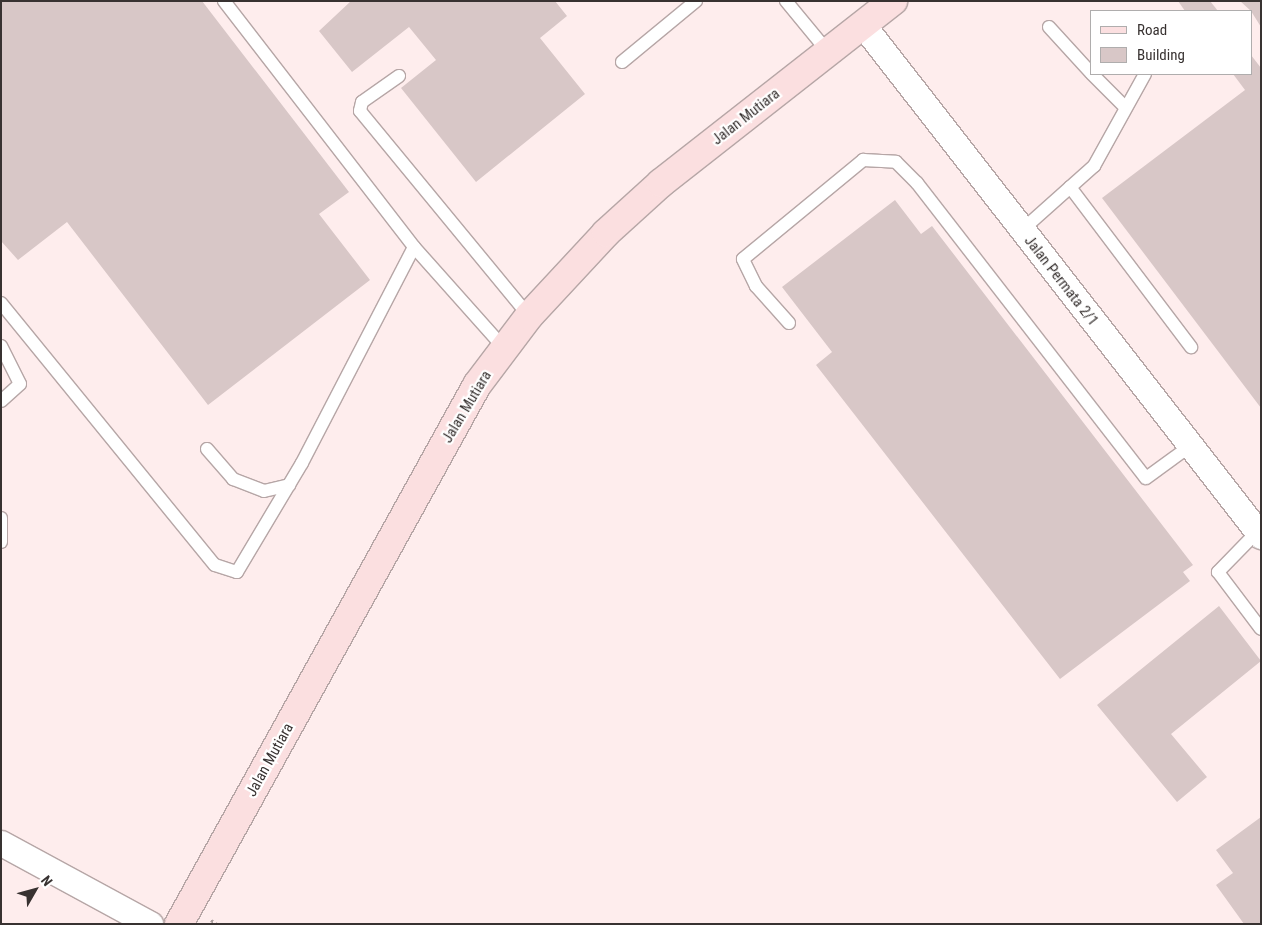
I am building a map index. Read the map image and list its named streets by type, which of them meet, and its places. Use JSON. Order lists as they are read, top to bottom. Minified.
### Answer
{"streets":{"main road":["Jalan Mutiara"],"street":["Jalan Permata 2/1"]},"crossings":[["Jalan Mutiara","Jalan Permata 2/1"]],"legend":["Road","Building"],"north":"top right"}
